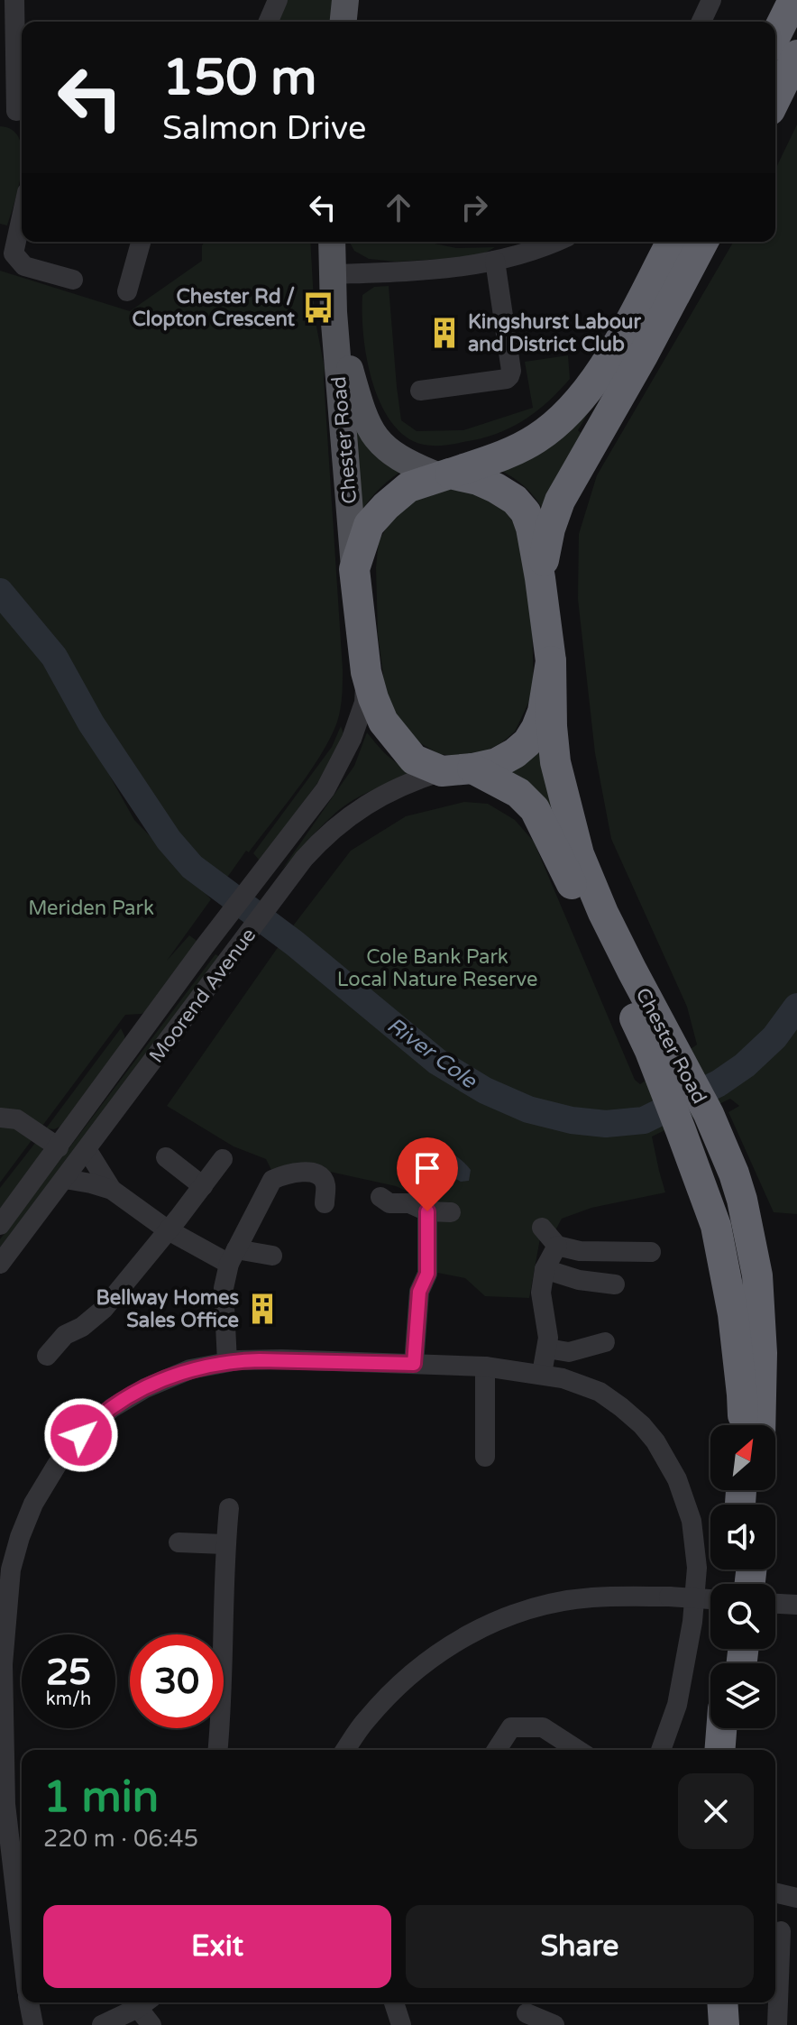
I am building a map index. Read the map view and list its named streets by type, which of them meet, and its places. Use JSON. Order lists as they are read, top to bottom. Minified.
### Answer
{"streets":{"highway":["Chester Road"],"street":["Moorend Avenue"]},"crossings":[["Chester Road","Moorend Avenue"]],"water":["River Cole"],"parks":["Meriden Park","Cole Bank Park Local Nature Reserve"],"places":{"bus stop":["Chester Rd / Clopton Crescent"],"building":["Kingshurst Labour and District Club","Bellway Homes Sales Office"]},"north":"top right","page":{"turn":["150 m","Salmon Drive"],"speed":"25 km/h","limit":"30","heading":["1 min","220 m · 06:45"],"buttons":["Exit","Share"]}}
